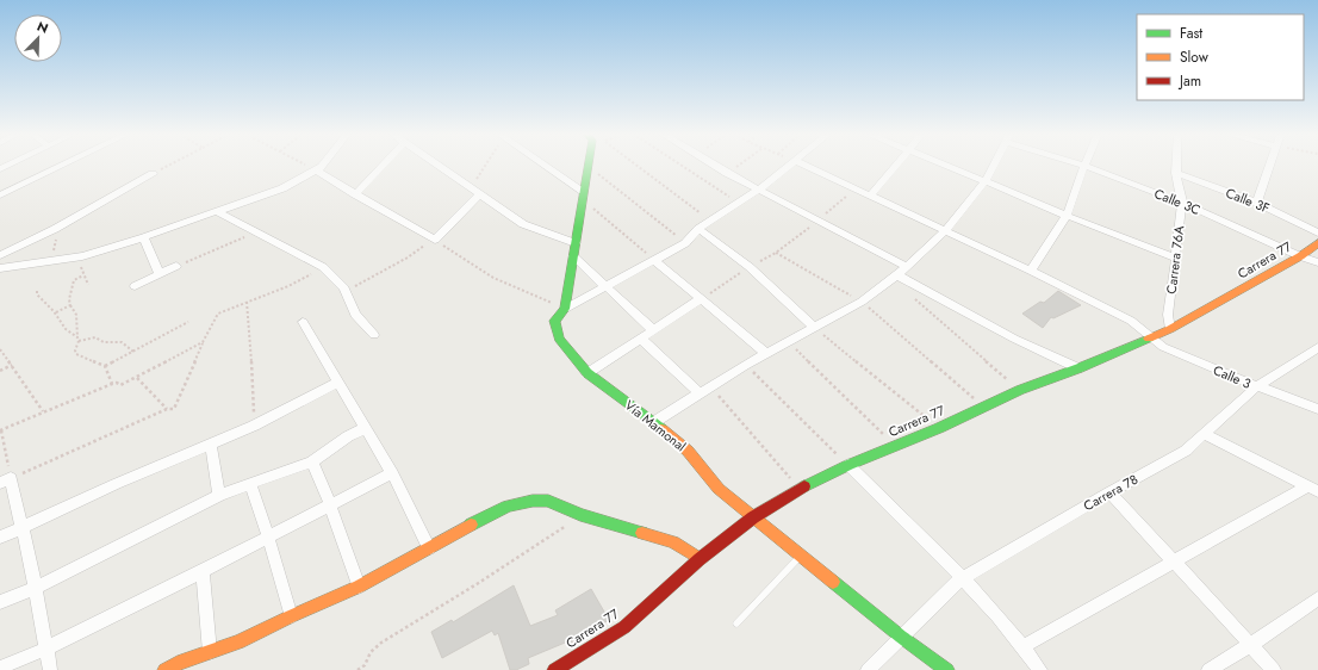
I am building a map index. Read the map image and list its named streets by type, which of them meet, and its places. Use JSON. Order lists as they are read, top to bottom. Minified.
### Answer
{"streets":{"street":["Calle 3F","Calle 3C","Carrera 76A","Carrera 77","Calle 3","Vía Mamonal","Carrera 78"]},"crossings":[["Calle 3F","Carrera 76A"],["Calle 3C","Carrera 76A"],["Calle 3C","Carrera 77"],["Carrera 76A","Carrera 77"],["Carrera 77","Calle 3"],["Carrera 77","Vía Mamonal"],["Calle 3","Carrera 78"],["Vía Mamonal","Carrera 78"]],"legend":["Fast","Slow","Jam"],"north":"top right"}
